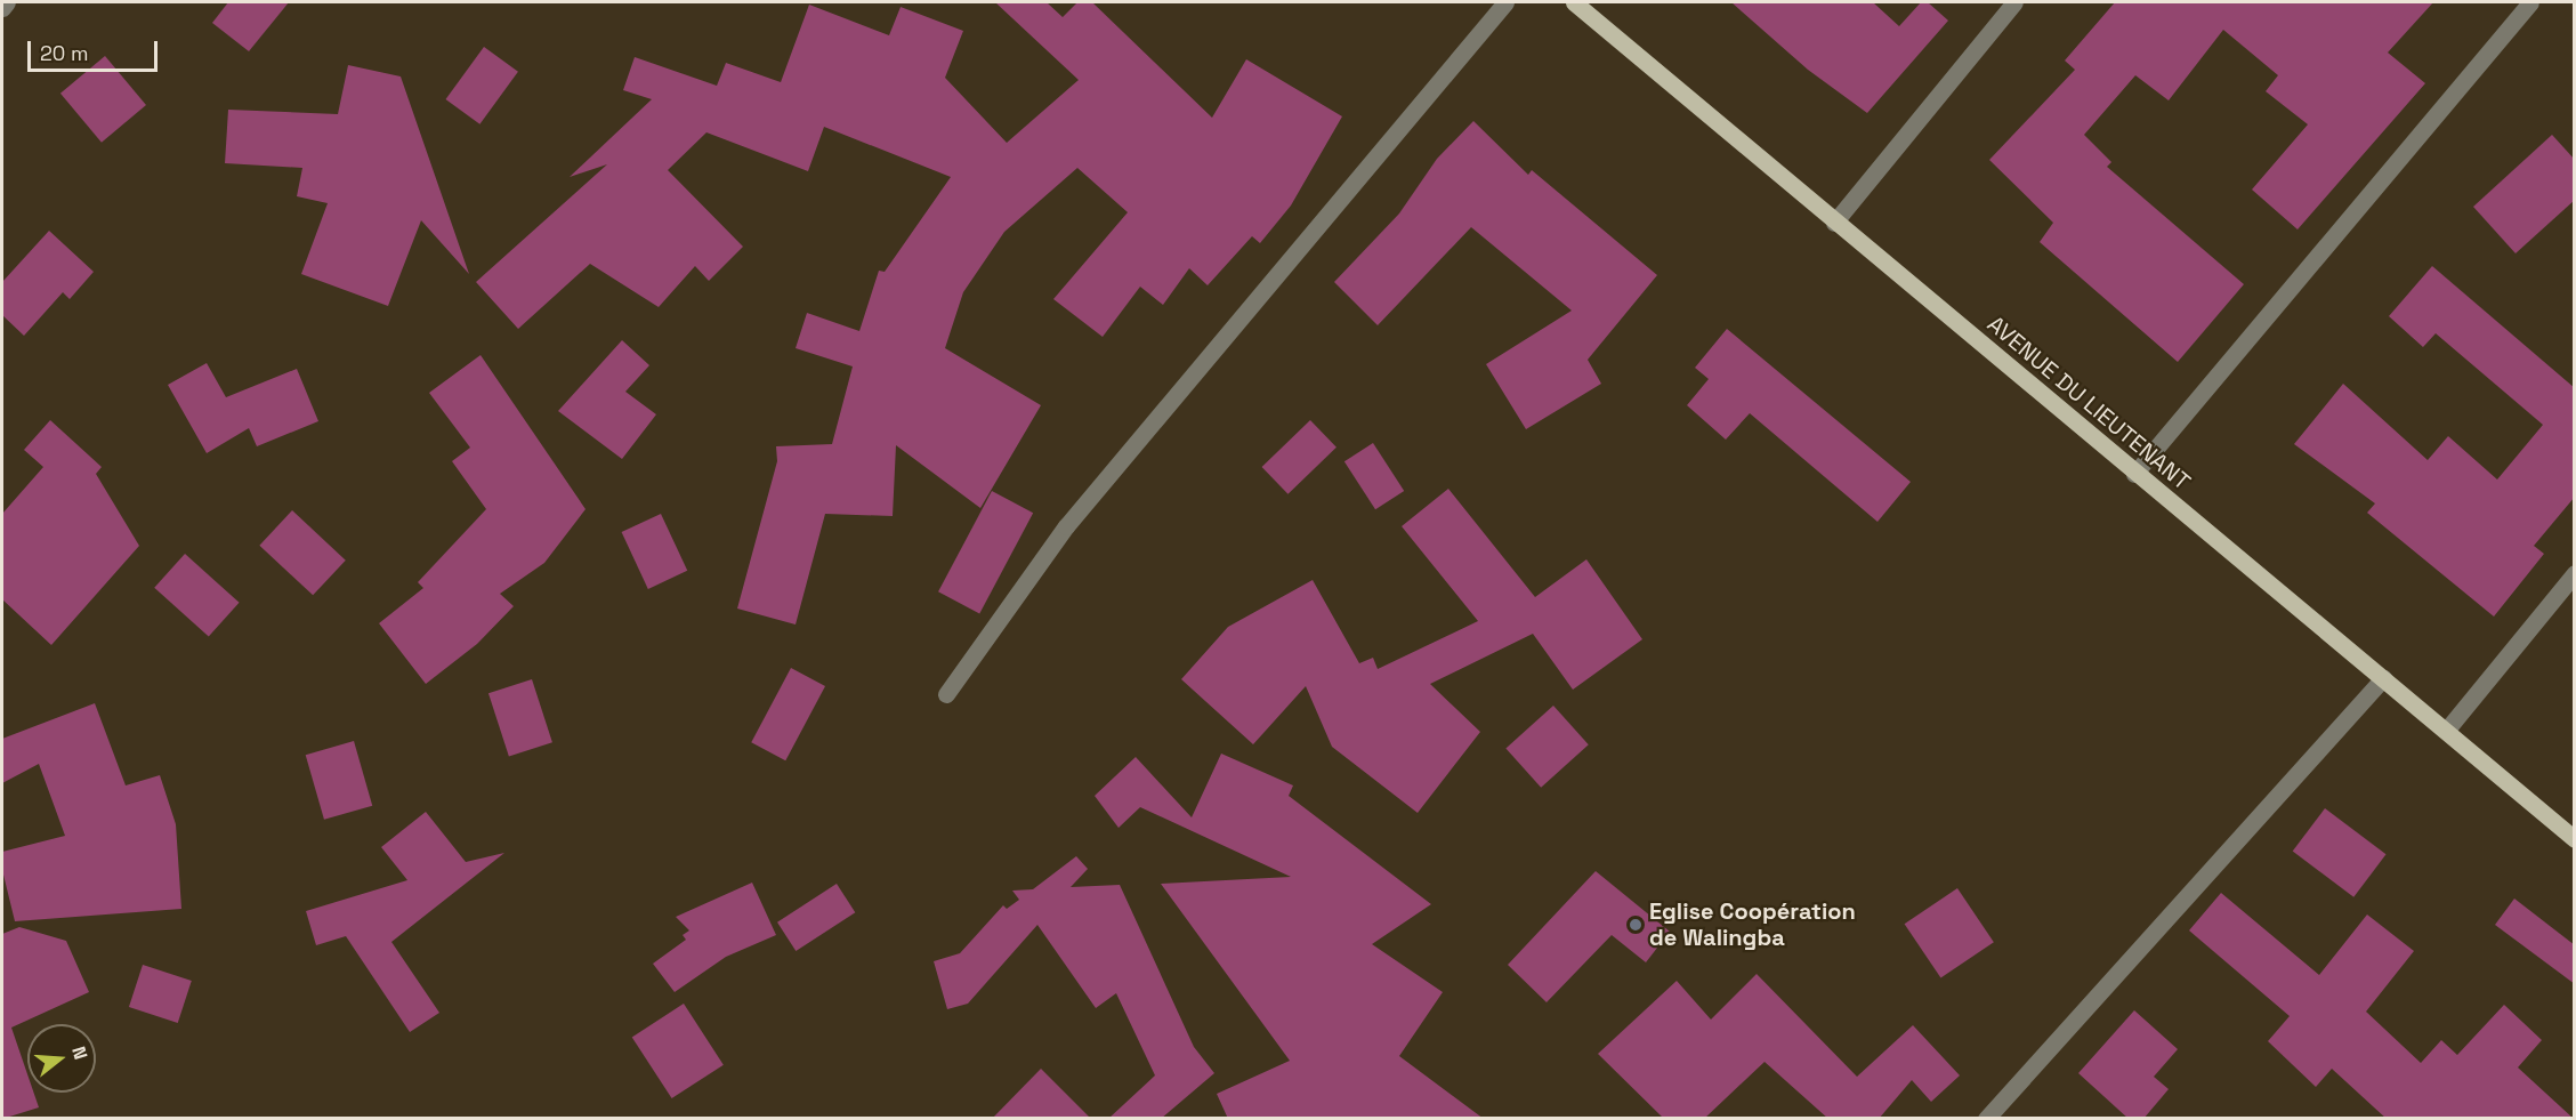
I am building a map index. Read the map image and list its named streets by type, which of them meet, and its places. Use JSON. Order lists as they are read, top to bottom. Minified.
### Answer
{"streets":{"main road":["AVENUE DU LIEUTENANT"]},"places":["Eglise Coopération de Walingba"],"scale_bar":"20 m","north":"right"}
